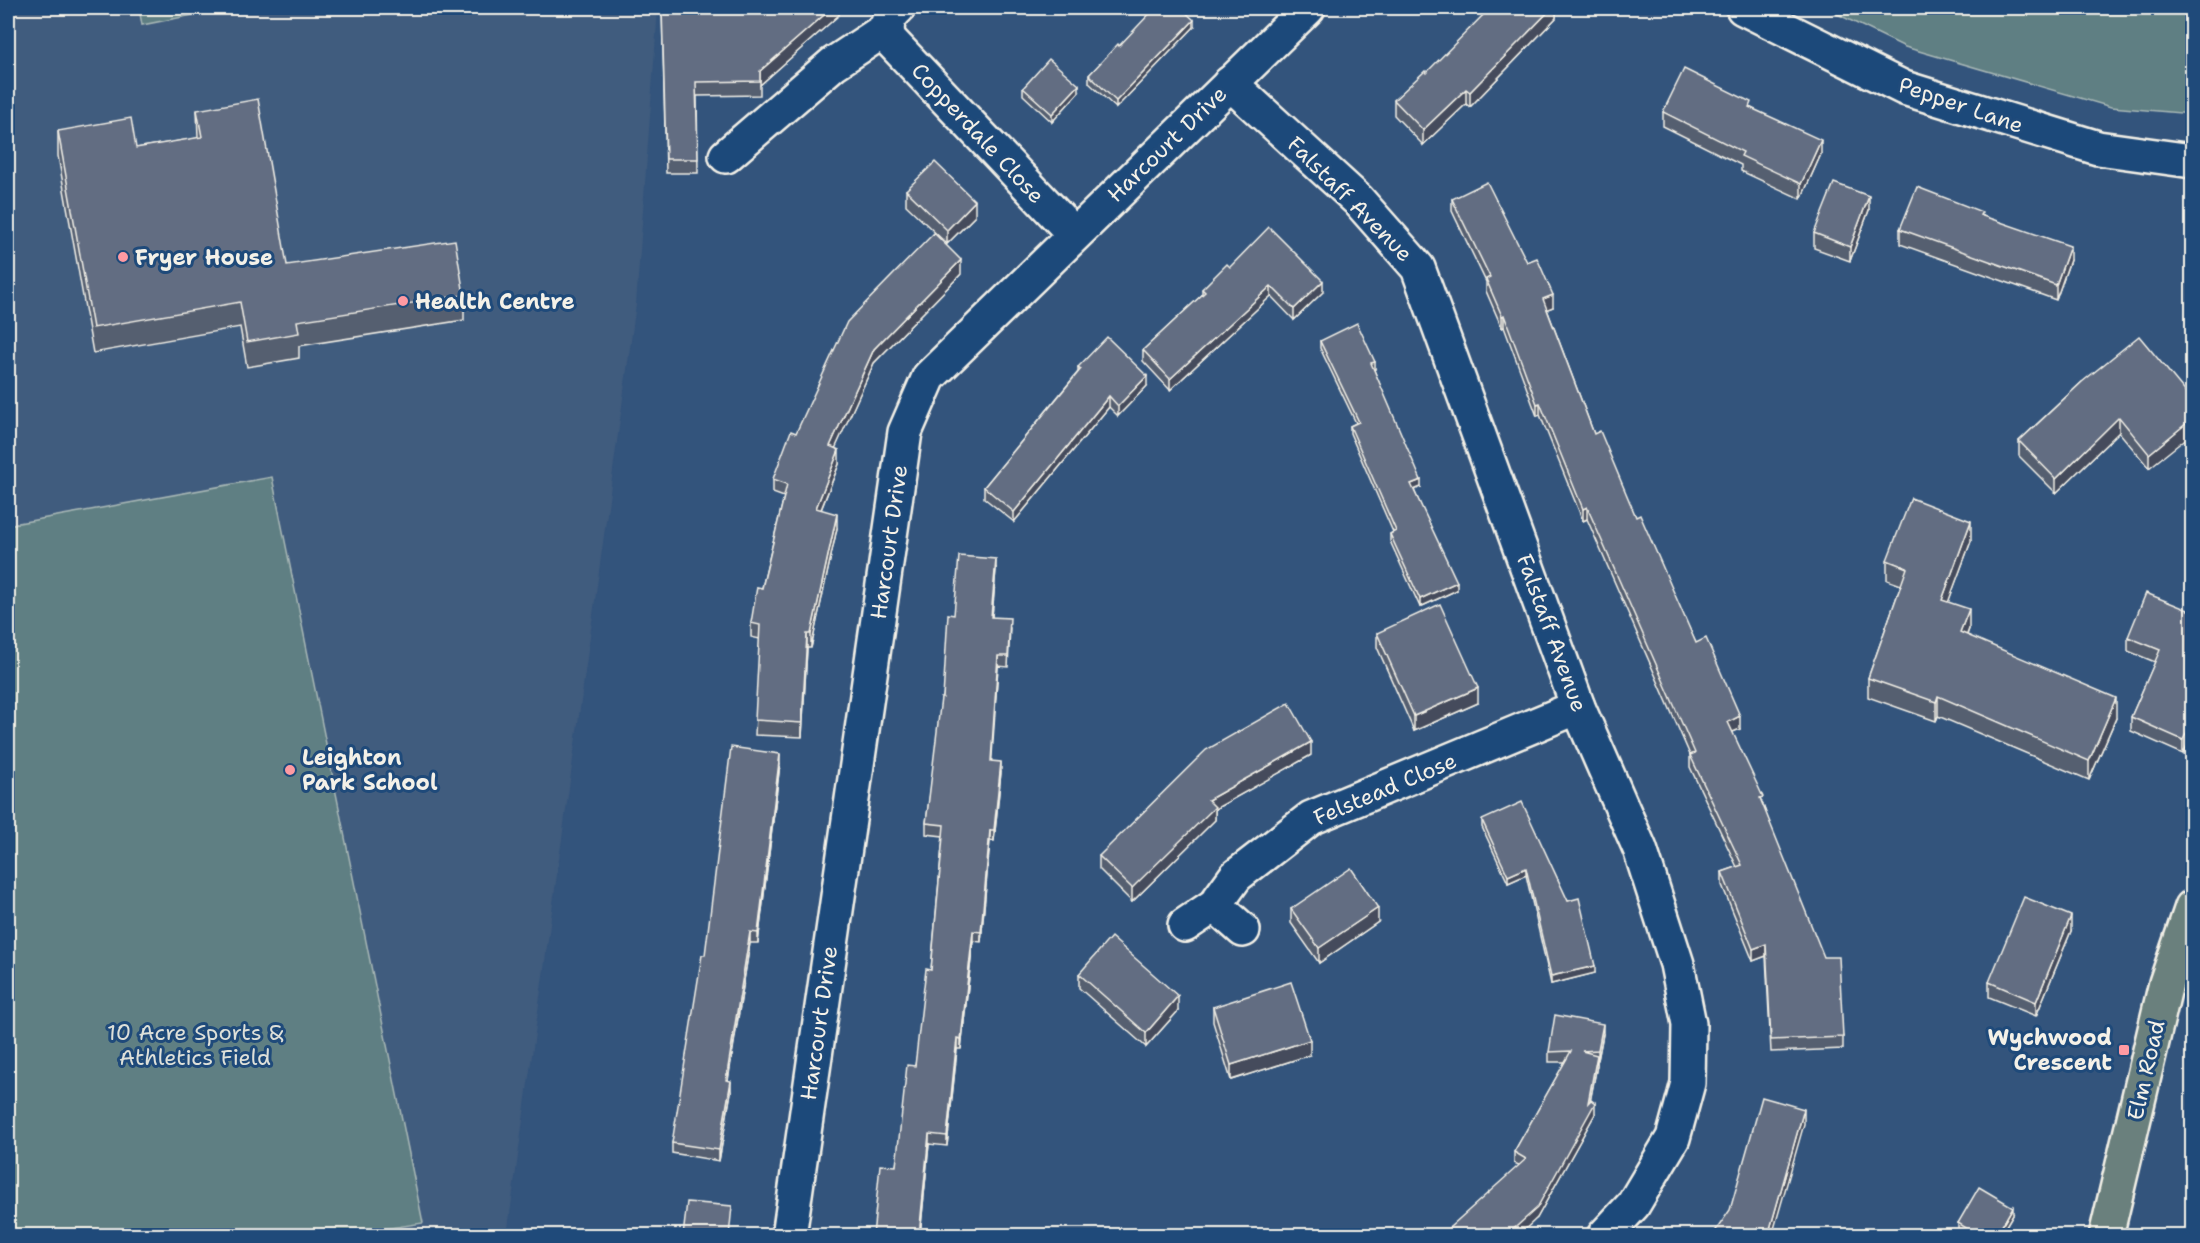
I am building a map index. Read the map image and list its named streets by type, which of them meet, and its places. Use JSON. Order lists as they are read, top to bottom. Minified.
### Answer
{"streets":{"main road":["Elm Road"],"street":["Pepper Lane","Copperdale Close","Harcourt Drive","Falstaff Avenue","Felstead Close"]},"crossings":[["Copperdale Close","Harcourt Drive"],["Harcourt Drive","Falstaff Avenue"],["Falstaff Avenue","Felstead Close"]],"parks":["10 Acre Sports & Athletics Field"],"places":{"other":["Fryer House","Health Centre","Leighton Park School"],"transit":["Wychwood Crescent"]}}
